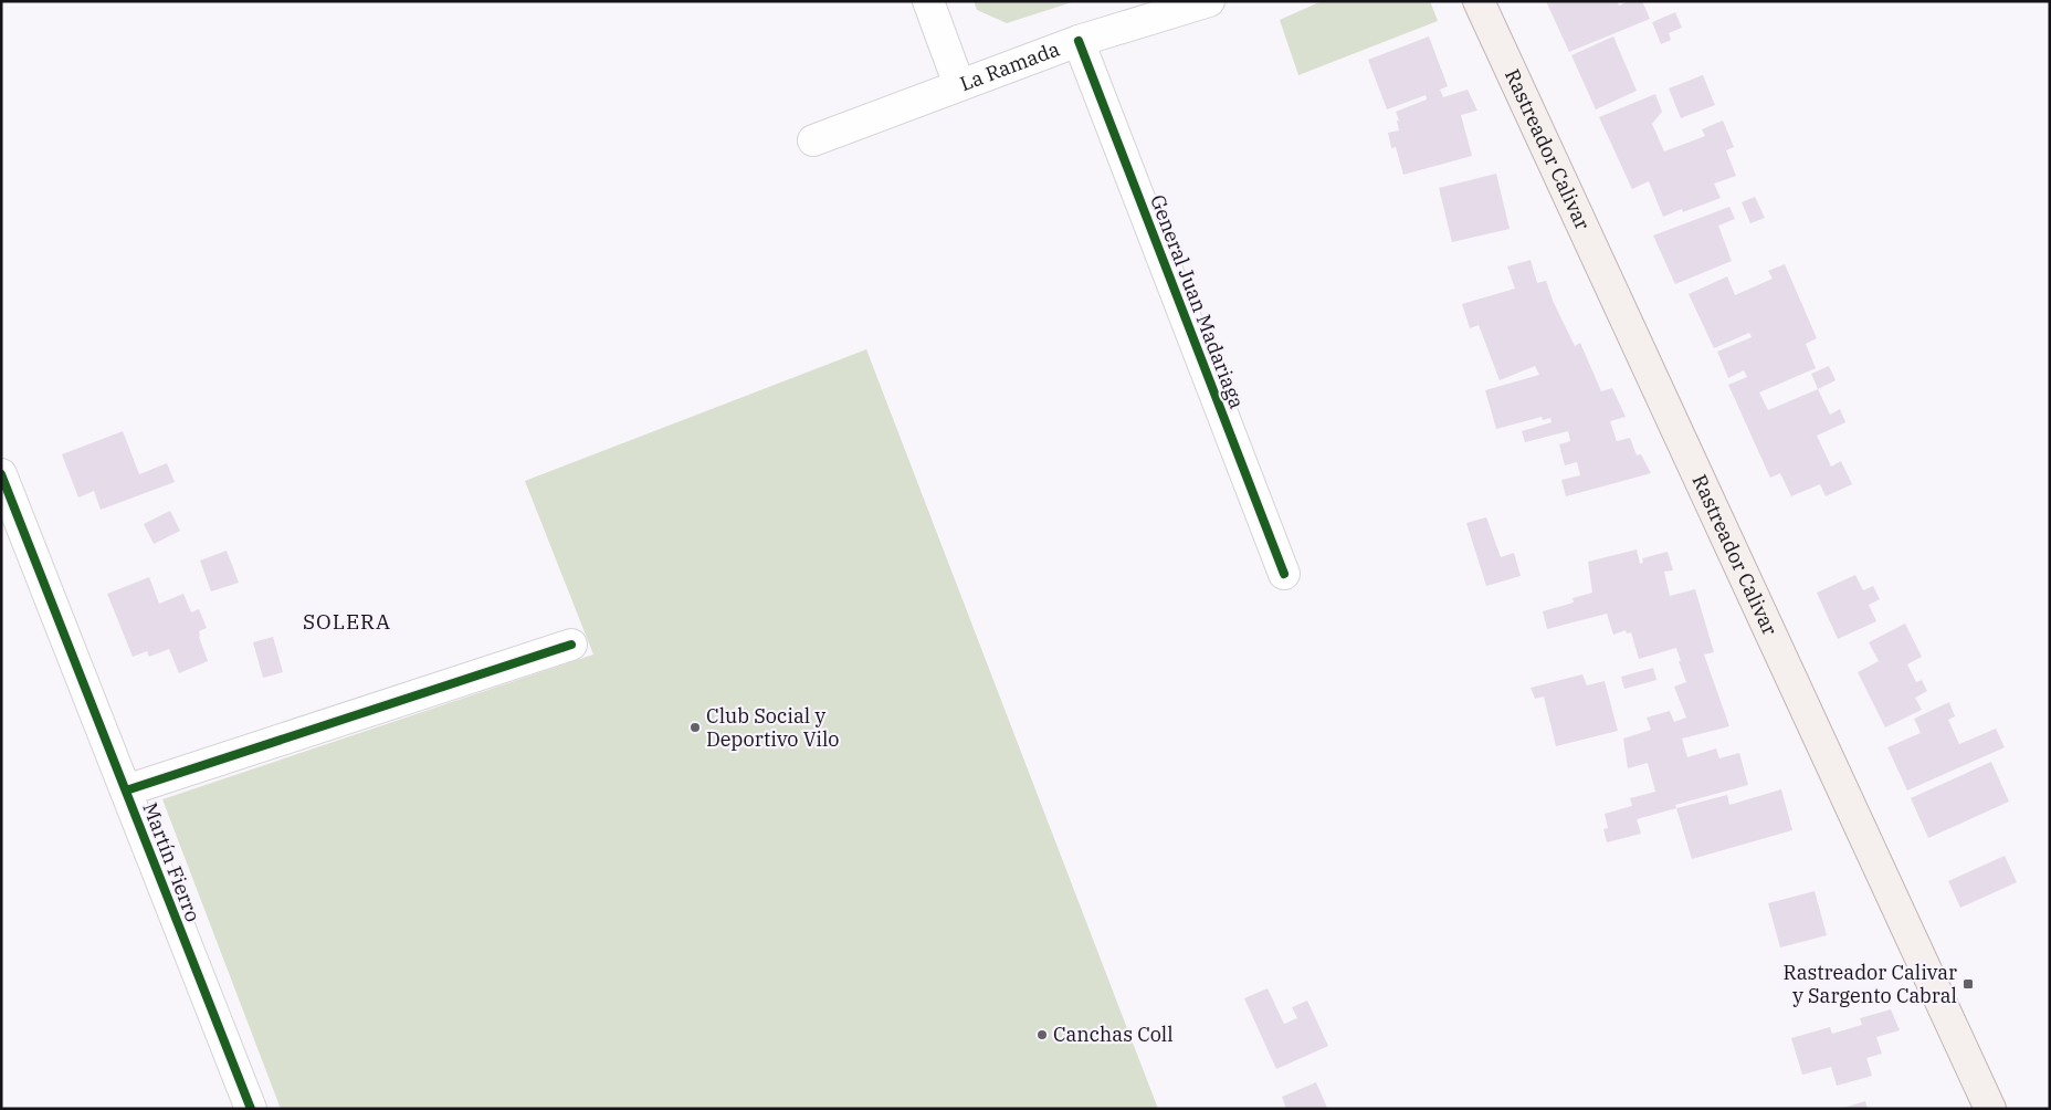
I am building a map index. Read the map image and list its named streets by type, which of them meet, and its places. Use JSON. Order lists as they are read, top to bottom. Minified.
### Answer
{"streets":{"main road":["Rastreador Calivar"],"street":["La Ramada","General Juan Madariaga","Martín Fierro"]},"crossings":[["La Ramada","General Juan Madariaga"]],"districts":["SOLERA"],"places":{"other":["Club Social y Deportivo Vilo","Canchas Coll"],"transit":["Rastreador Calivar y Sargento Cabral"]}}
